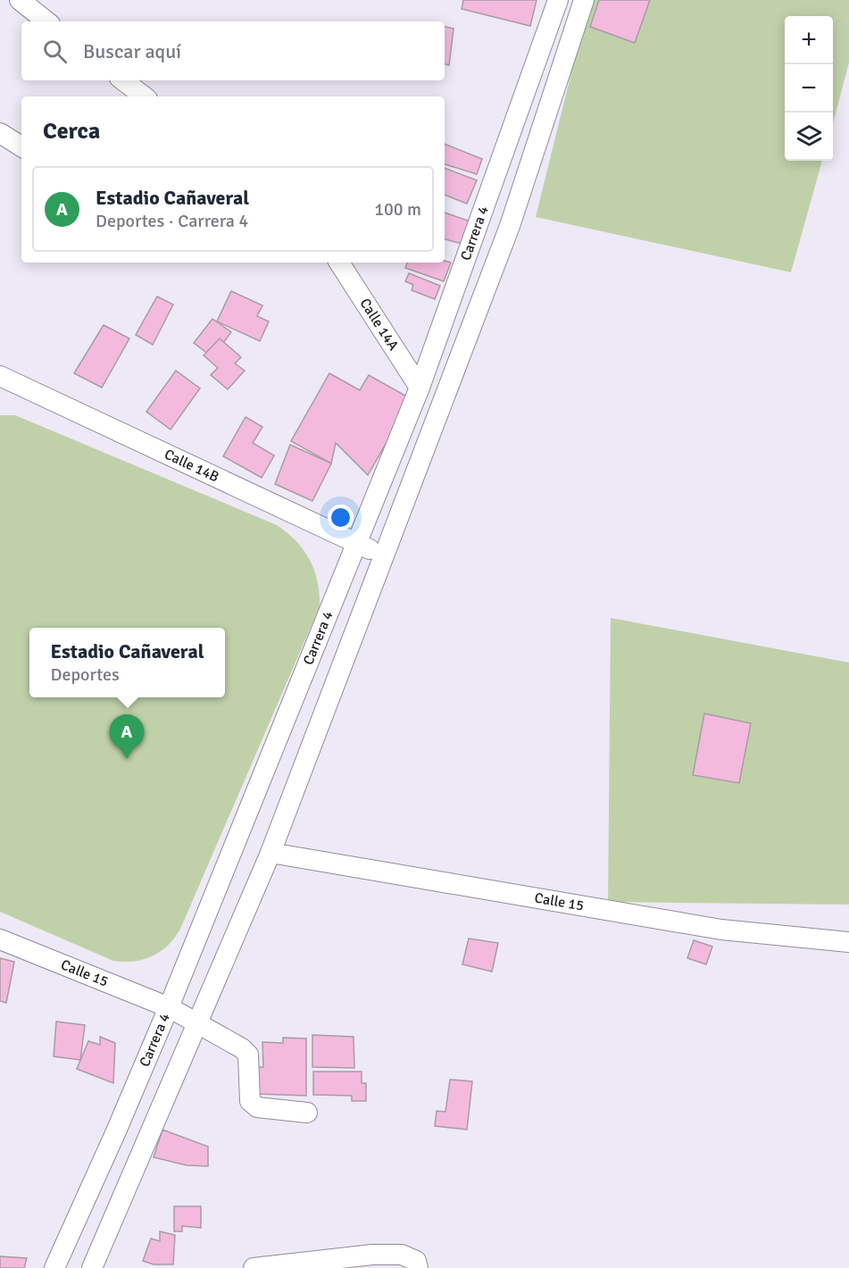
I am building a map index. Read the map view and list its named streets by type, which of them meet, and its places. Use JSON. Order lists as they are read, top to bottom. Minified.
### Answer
{"streets":{"street":["Carrera 4","Calle 14A","Calle 14B","Calle 15"]},"crossings":[["Carrera 4","Calle 14A"],["Carrera 4","Calle 14B"],["Carrera 4","Calle 15"]],"page":{"map_buttons":["+","−"],"search":"Buscar aquí","heading":"Cerca","list":[{"mark":"A","name":"Estadio Cañaveral","note":"Deportes · Carrera 4","value":"100 m"}],"popup":["Estadio Cañaveral","Deportes"],"pins":"A"}}
